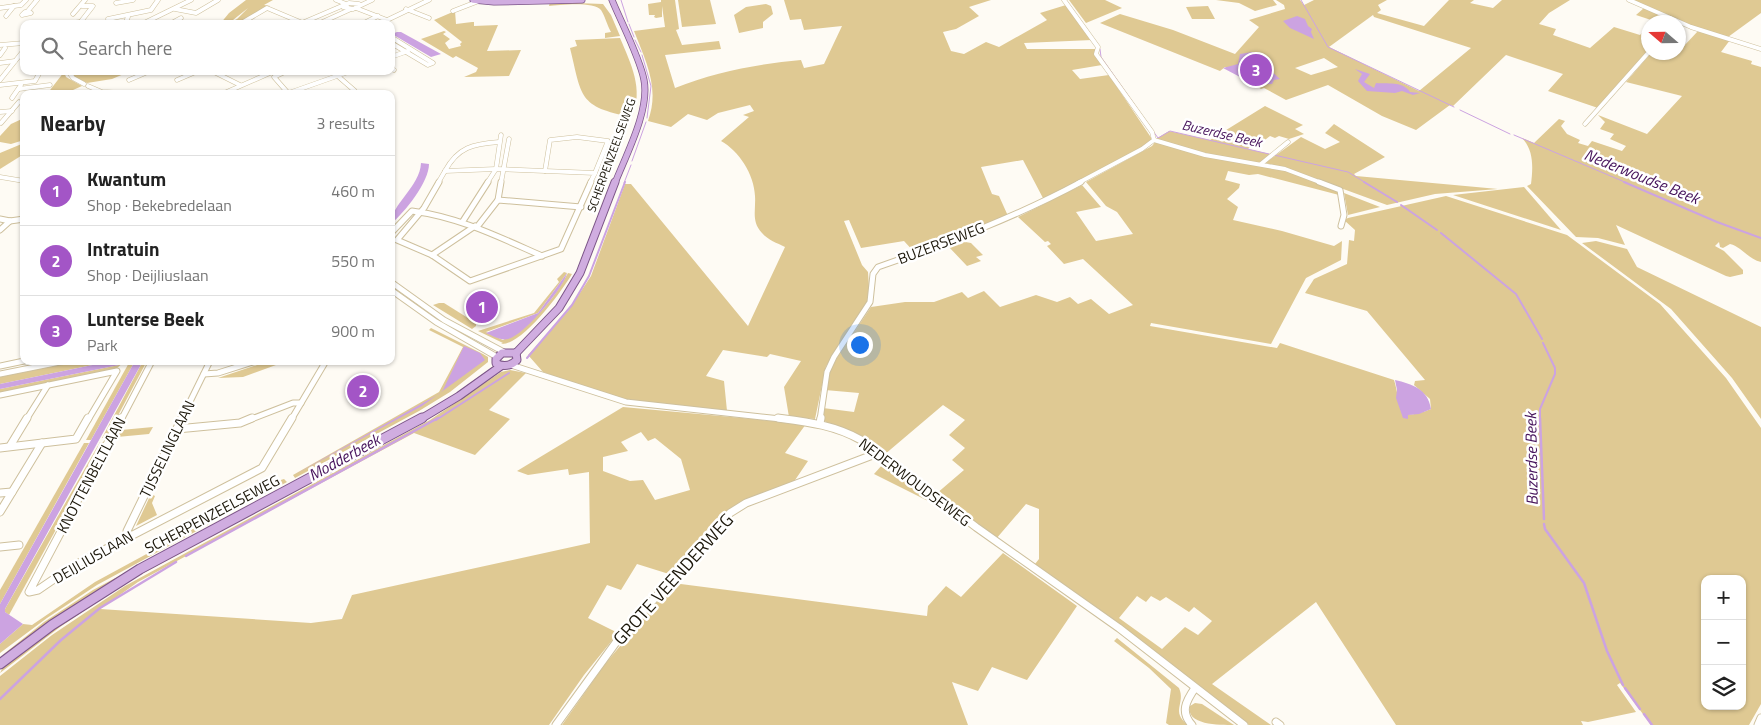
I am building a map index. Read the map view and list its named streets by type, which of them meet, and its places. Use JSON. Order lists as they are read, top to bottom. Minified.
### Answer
{"streets":{"main road":["SCHERPENZEELSEWEG"],"street":["BUZERSEWEG","TIJSSELINGLAAN","KNOTTENBELTLAAN","NEDERWOUDSEWEG","DEIJLIUSLAAN","GROTE VEENDERWEG"]},"crossings":[["SCHERPENZEELSEWEG","NEDERWOUDSEWEG"],["BUZERSEWEG","NEDERWOUDSEWEG"],["TIJSSELINGLAAN","DEIJLIUSLAAN"],["KNOTTENBELTLAAN","DEIJLIUSLAAN"],["NEDERWOUDSEWEG","GROTE VEENDERWEG"]],"water":["Buzerdse Beek","Nederwoudse Beek","Modderbeek"],"north":"left","page":{"search":"Search here","pins":["3","1","2"],"heading":["Nearby","3 results"],"list":[{"mark":"1","name":"Kwantum","note":"Shop · Bekebredelaan","value":"460 m"},{"mark":"2","name":"Intratuin","note":"Shop · Deijliuslaan","value":"550 m"},{"mark":"3","name":"Lunterse Beek","note":"Park","value":"900 m"}],"map_buttons":["+","−"]}}
